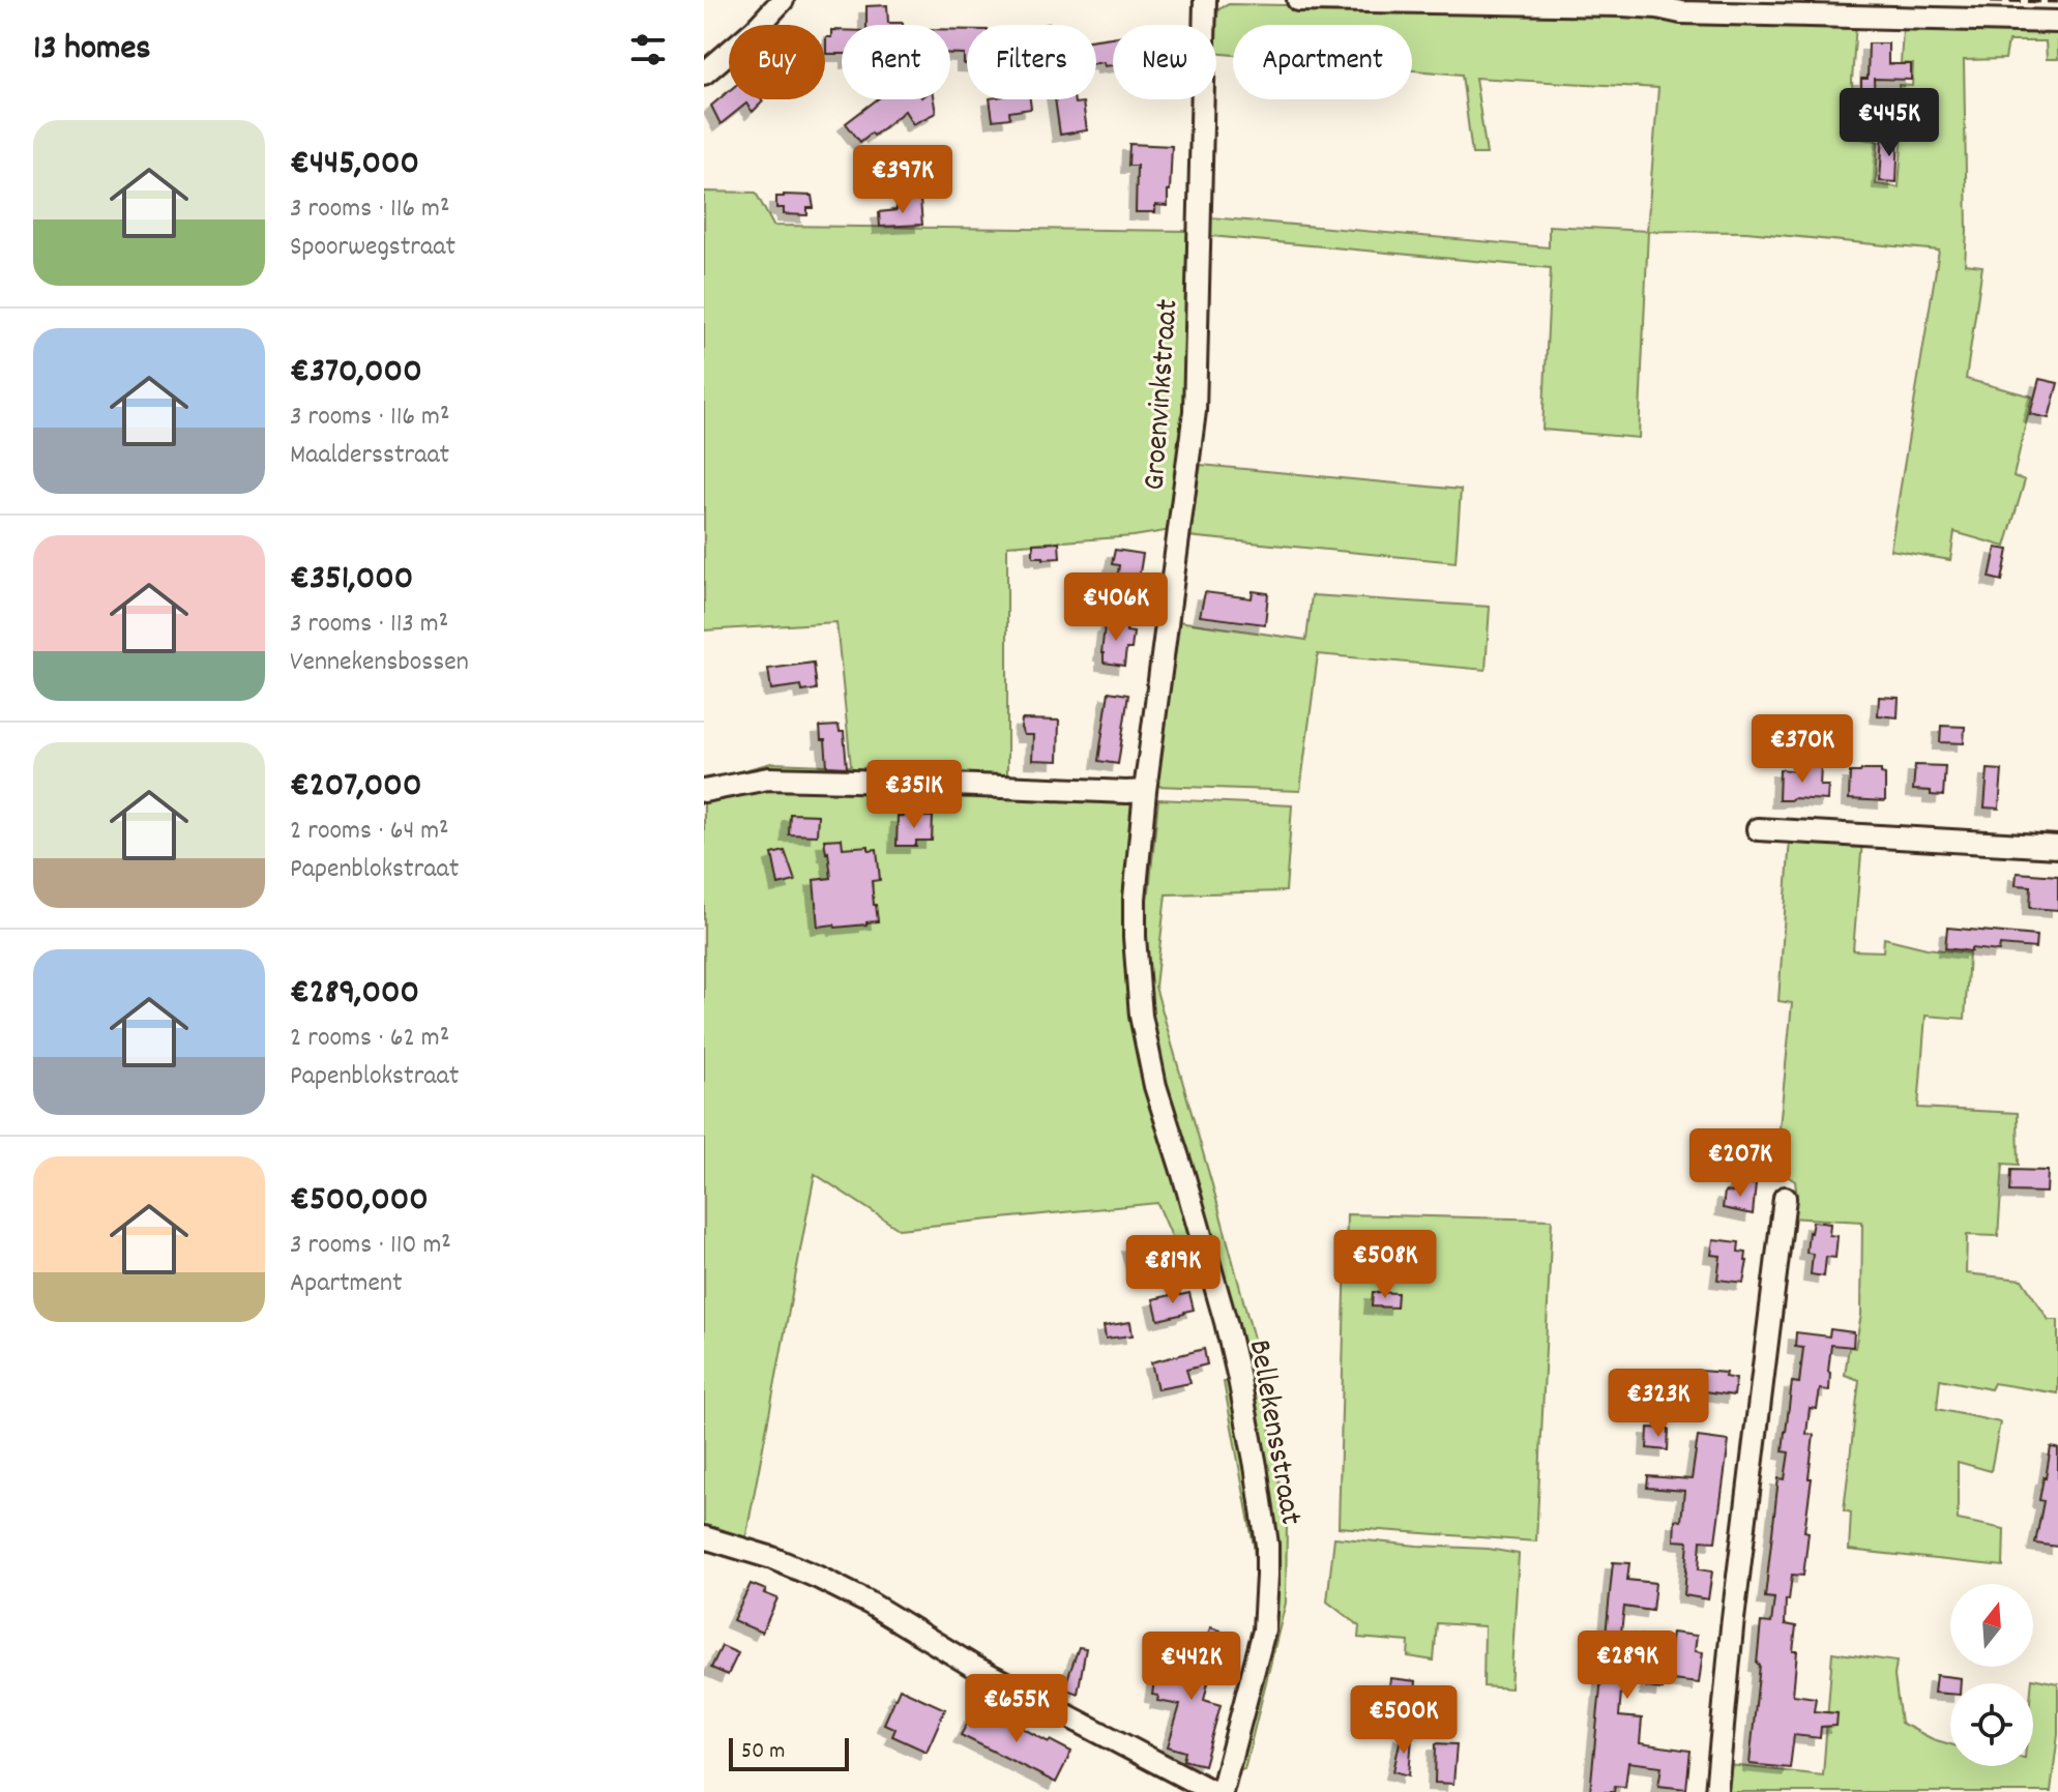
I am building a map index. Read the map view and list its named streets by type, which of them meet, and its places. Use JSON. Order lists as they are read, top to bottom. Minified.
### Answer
{"streets":{"street":["Groenvinkstraat","Bellekensstraat"]},"crossings":[["Groenvinkstraat","Bellekensstraat"]],"scale_bar":"50 m","north":"top","page":{"heading":"13 homes","chip":["Buy","Rent","Filters","New","Apartment"],"price":["€445K","€397K","€406K","€370K","€351K","€207K","€508K","€819K","€323K","€289K","€442K","€655K","€500K"],"list":[{"name":"€445,000","note":"3 rooms · 116 m² · Spoorwegstraat"},{"name":"€370,000","note":"3 rooms · 116 m² · Maaldersstraat"},{"name":"€351,000","note":"3 rooms · 113 m² · Vennekensbossen"},{"name":"€207,000","note":"2 rooms · 64 m² · Papenblokstraat"},{"name":"€289,000","note":"2 rooms · 62 m² · Papenblokstraat"},{"name":"€500,000","note":"3 rooms · 110 m² · Apartment"}],"scale":"50 m"}}
